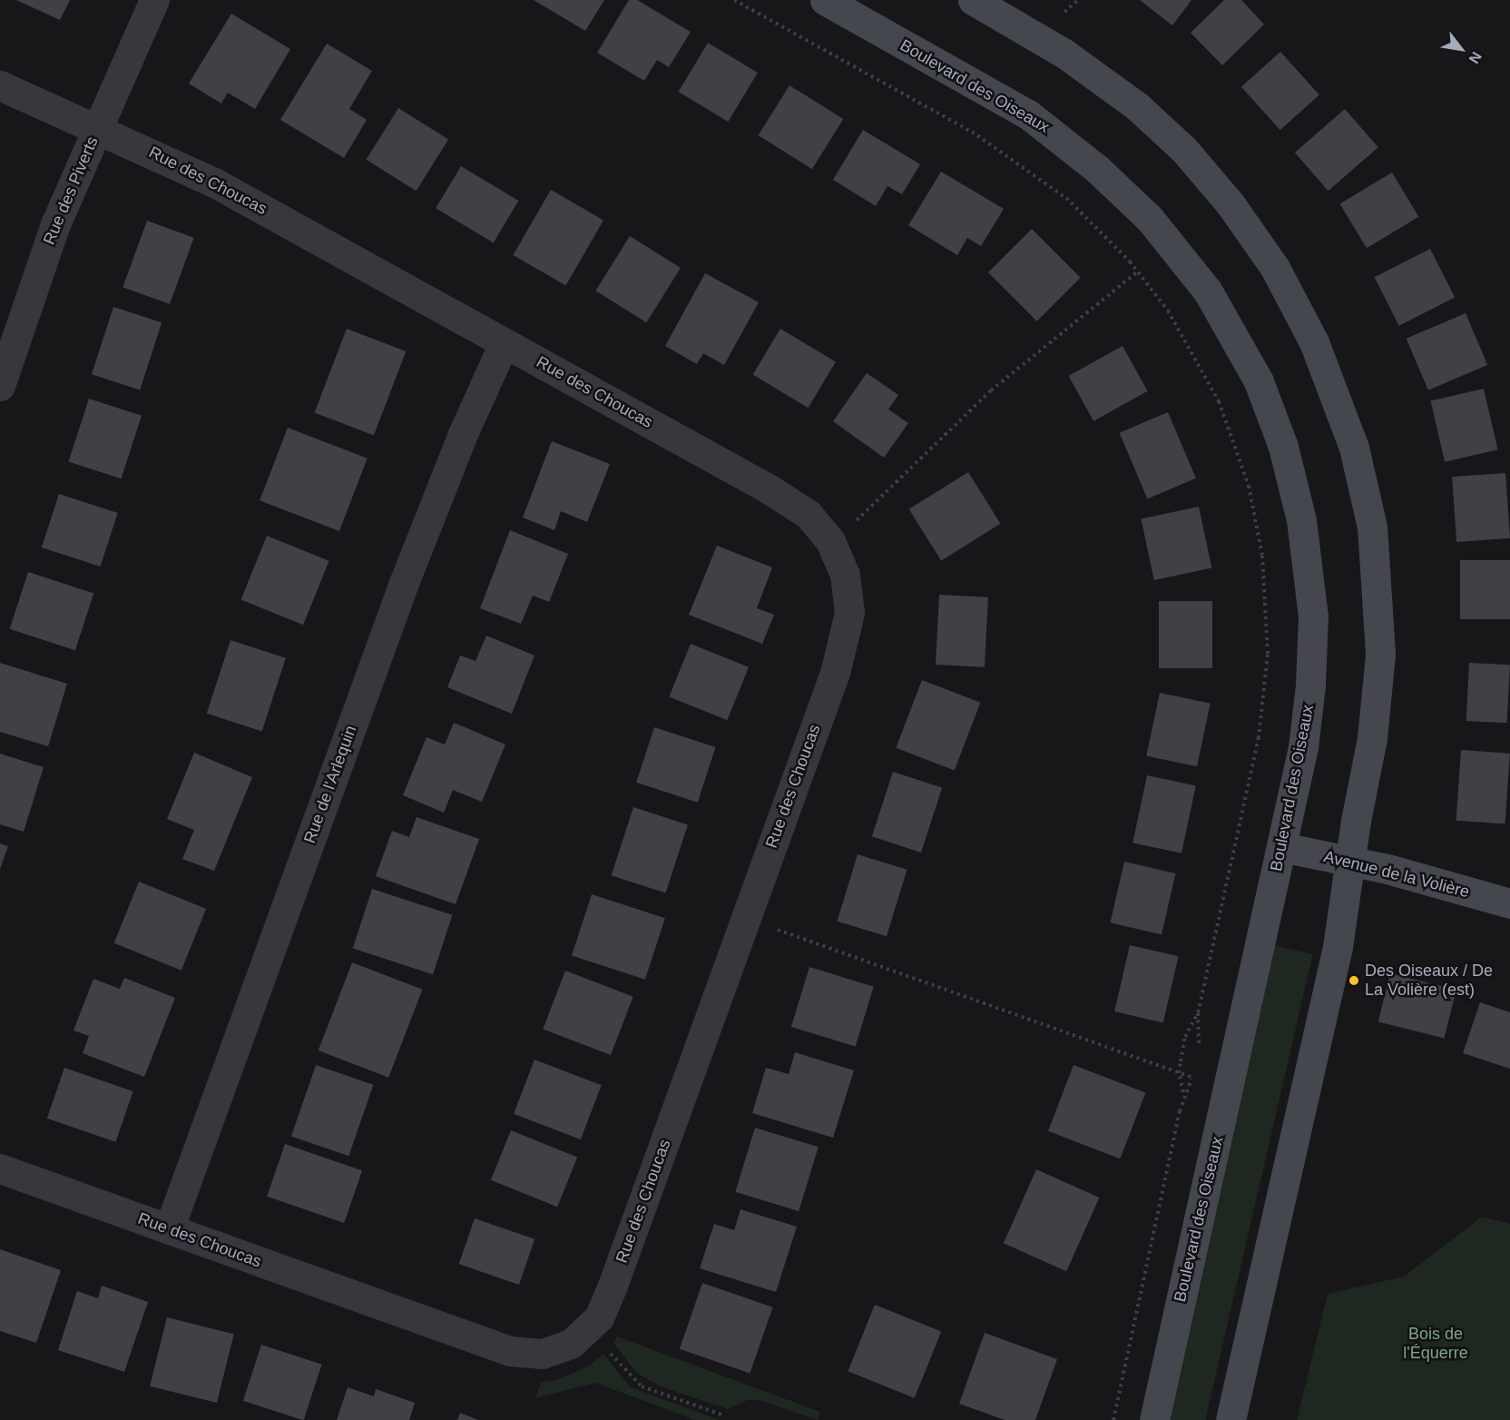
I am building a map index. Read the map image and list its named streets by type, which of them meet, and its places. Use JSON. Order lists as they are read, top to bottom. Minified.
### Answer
{"streets":{"street":["Boulevard des Oiseaux","Rue des Choucas","Rue des Piverts","Rue de l'Arlequin","Avenue de la Volière"]},"crossings":[["Boulevard des Oiseaux","Avenue de la Volière"],["Rue des Choucas","Rue des Piverts"],["Rue des Choucas","Rue de l'Arlequin"]],"parks":["Bois de l'Équerre"],"places":["Des Oiseaux / De La Volière (est)"],"north":"bottom right"}
